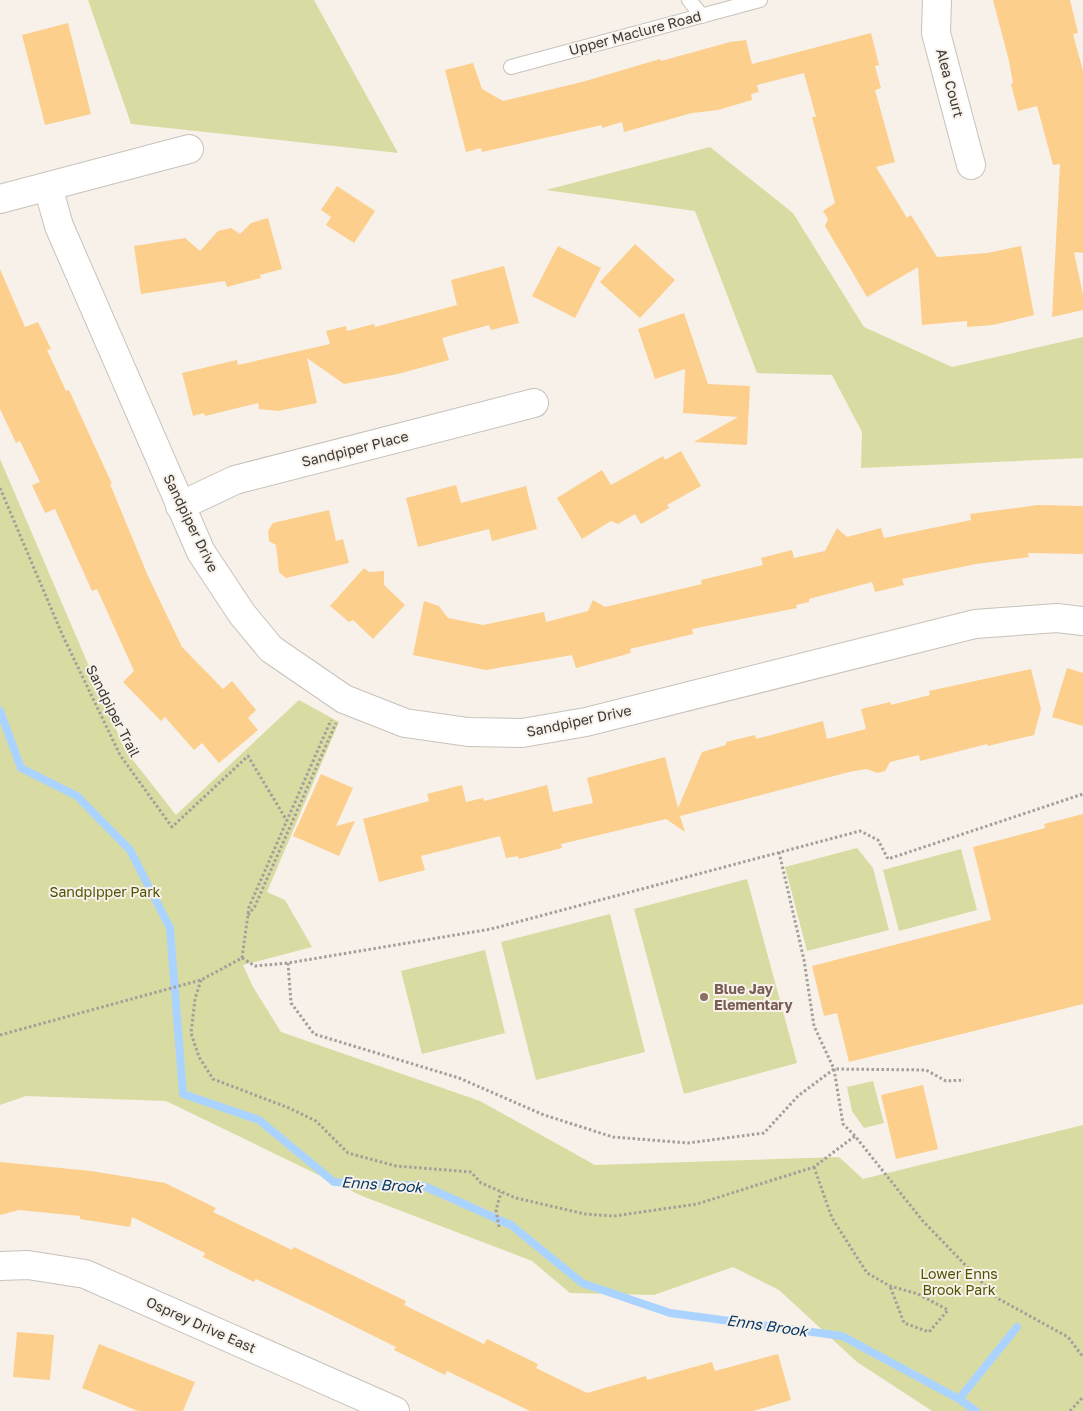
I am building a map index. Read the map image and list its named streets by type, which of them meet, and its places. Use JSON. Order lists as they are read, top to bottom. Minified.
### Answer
{"streets":{"street":["Alea Court","Sandpiper Place","Sandpiper Drive","Osprey Drive East"],"lane":["Upper Maclure Road"],"path":["Sandpiper Trail"]},"crossings":[["Sandpiper Place","Sandpiper Drive"]],"water":["Enns Brook"],"parks":["Sandpipper Park","Lower Enns Brook Park"],"places":["Blue Jay Elementary"]}
